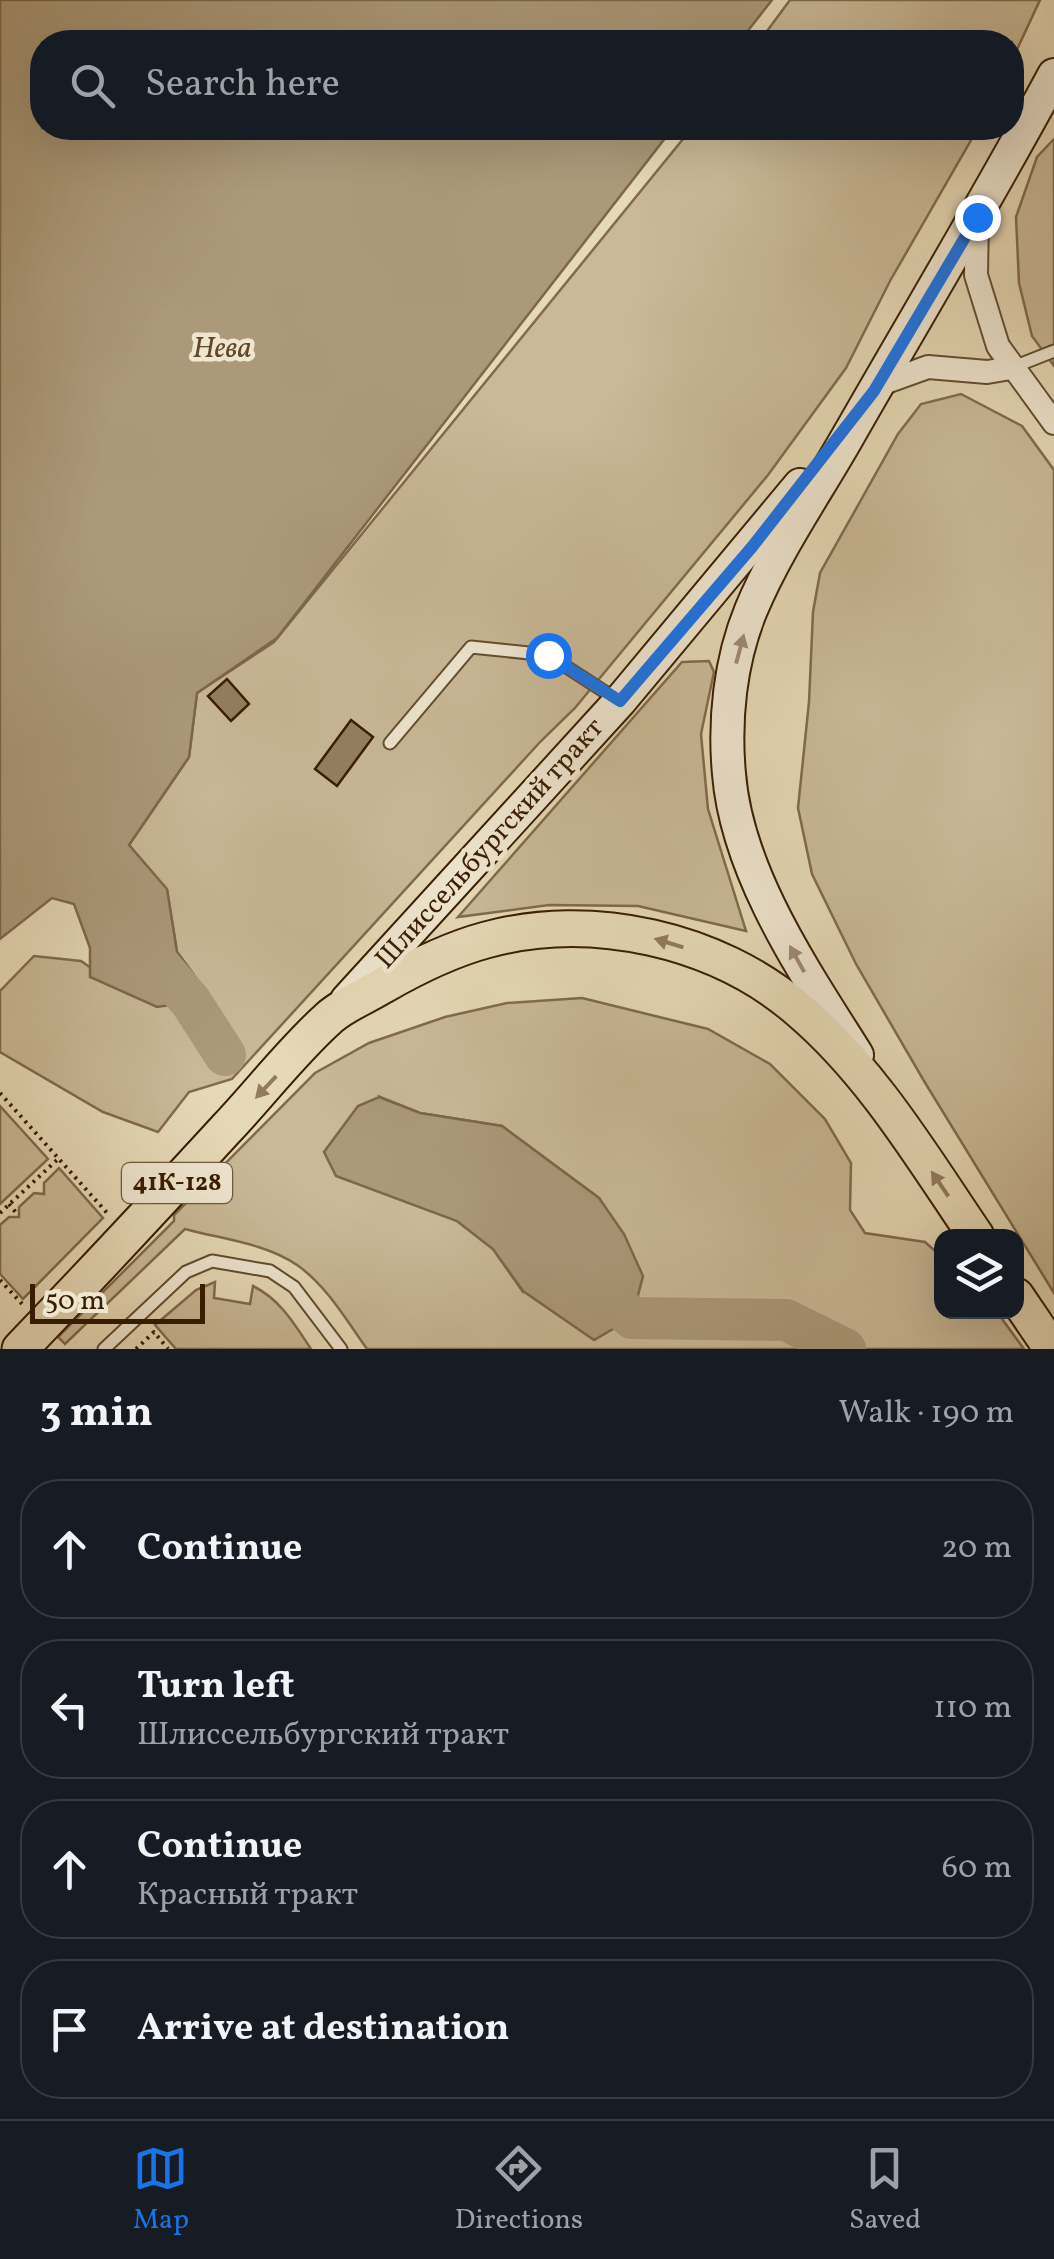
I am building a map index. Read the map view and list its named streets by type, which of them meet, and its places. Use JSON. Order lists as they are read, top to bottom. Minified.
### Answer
{"streets":{"main road":["Шлиссельбургский тракт","41К-128"]},"crossings":[["Шлиссельбургский тракт","41К-128"]],"water":["Нева"],"scale_bar":"50 m","page":{"search":"Search here","scale":"50 m","heading":["3 min","Walk · 190 m"],"list":[["Continue","20 m"],["Turn left","Шлиссельбургский тракт","110 m"],["Continue","Красный тракт","60 m"],"Arrive at destination"],"nav":["Map","Directions","Saved"]}}
